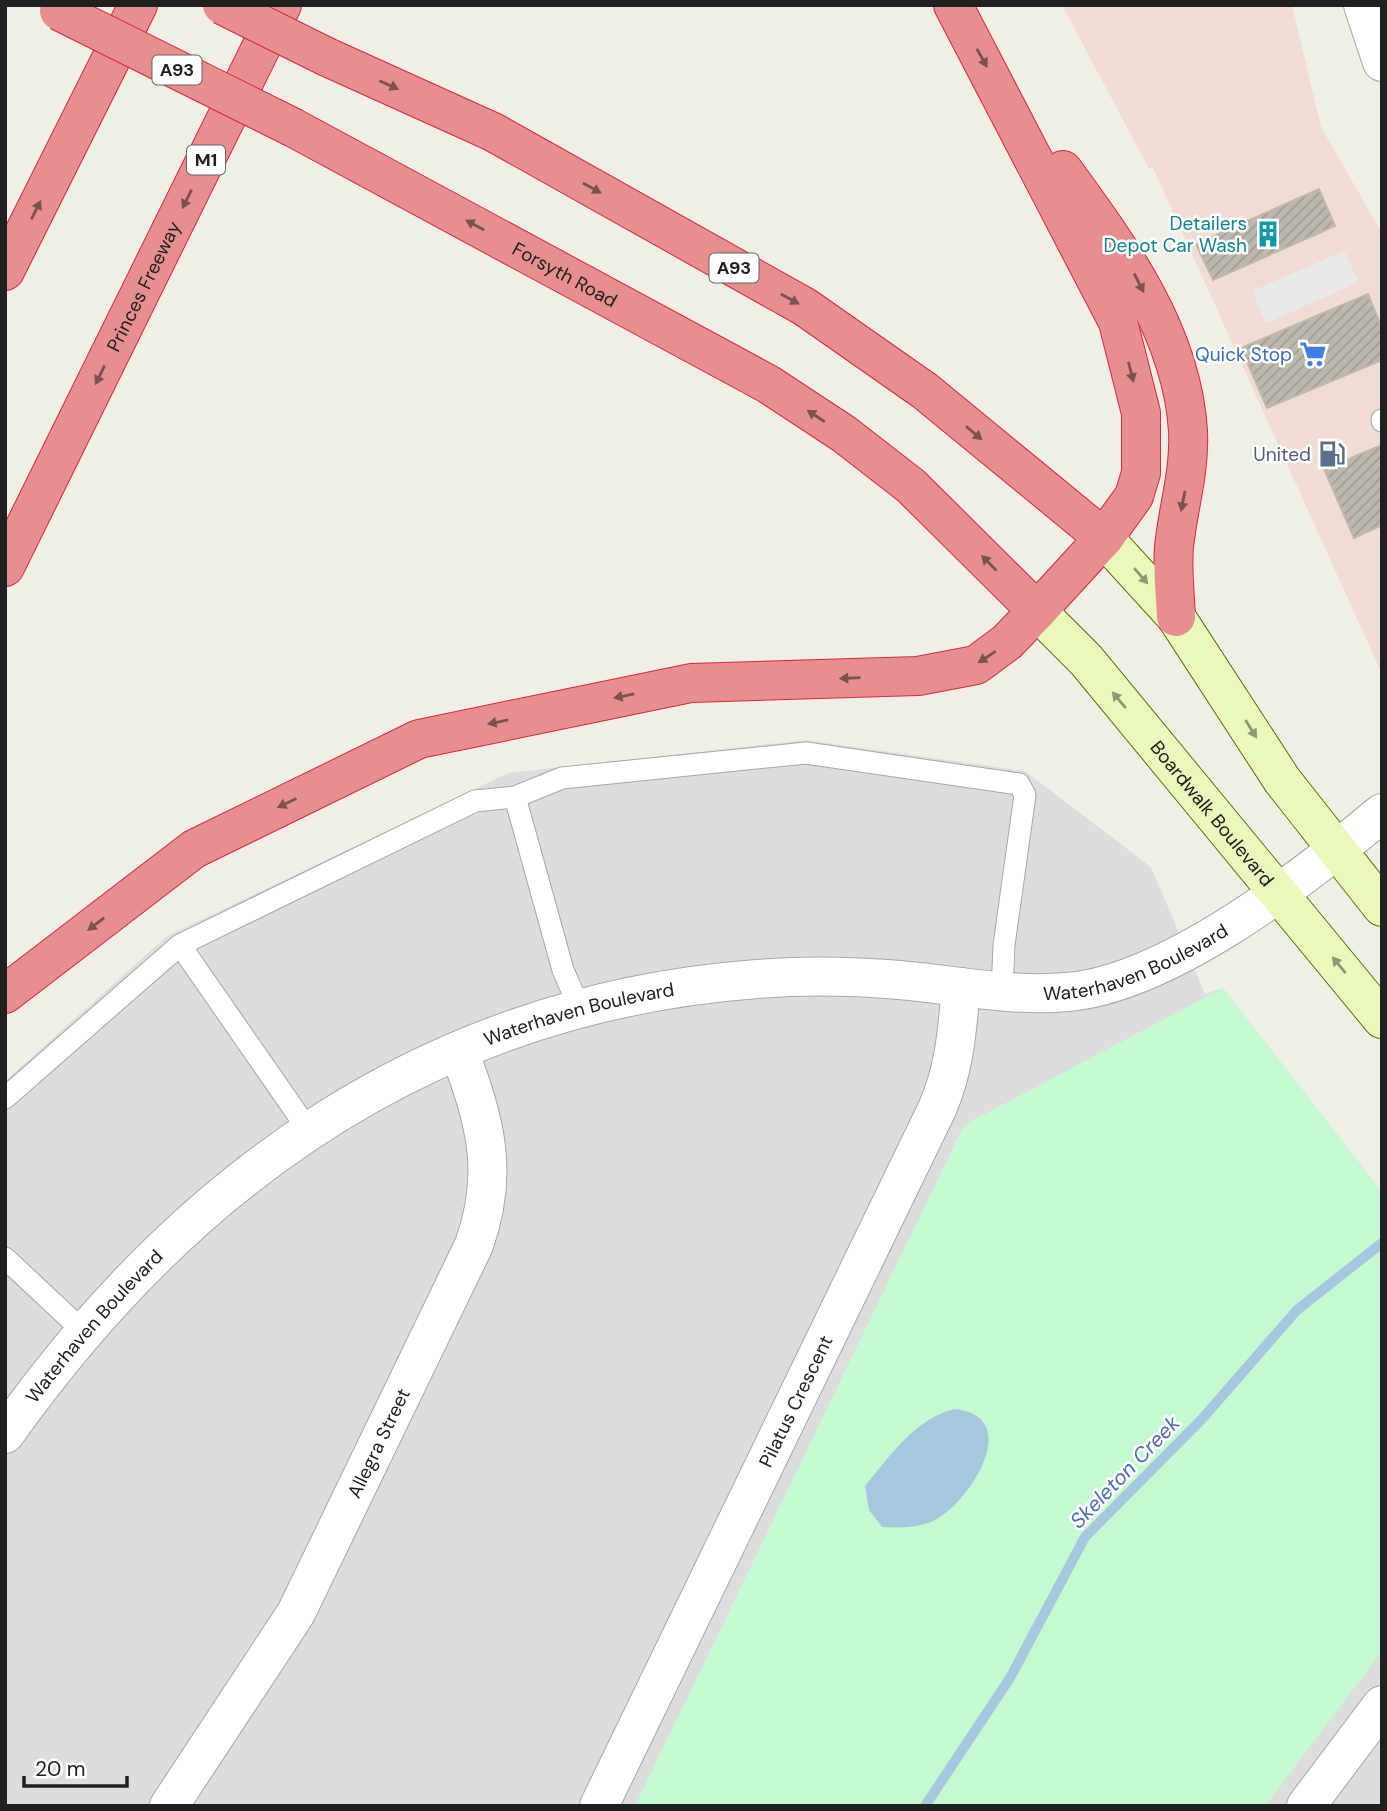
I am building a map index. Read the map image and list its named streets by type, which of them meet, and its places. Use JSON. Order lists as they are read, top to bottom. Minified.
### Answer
{"streets":{"highway":["A93","M1","Forsyth Road","Princes Freeway"],"main road":["Boardwalk Boulevard"],"street":["Waterhaven Boulevard","Pilatus Crescent","Allegra Street"]},"crossings":[["Forsyth Road","Boardwalk Boulevard"],["Boardwalk Boulevard","Waterhaven Boulevard"],["Waterhaven Boulevard","Pilatus Crescent"],["Waterhaven Boulevard","Allegra Street"]],"water":["Skeleton Creek"],"places":{"building":["Detailers Depot Car Wash"],"supermarket":["Quick Stop"],"fuel station":["United"]},"scale_bar":"20 m"}
